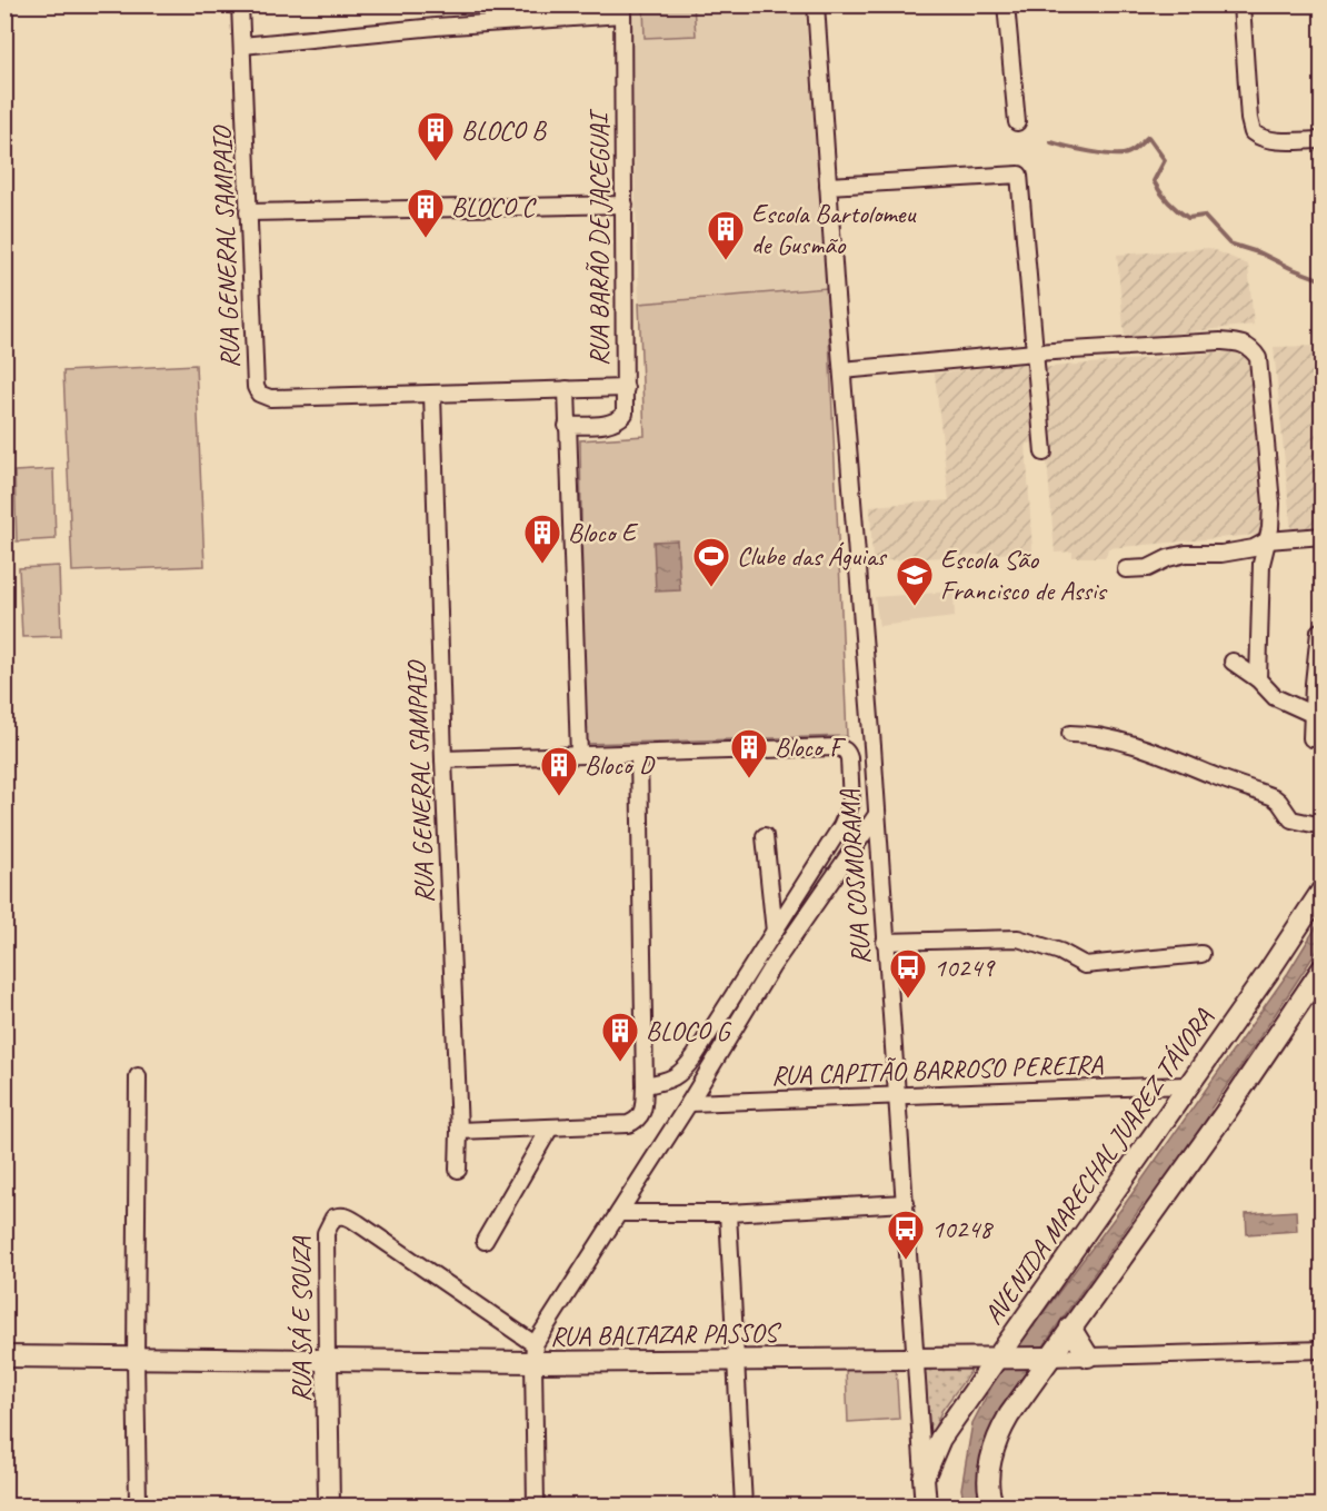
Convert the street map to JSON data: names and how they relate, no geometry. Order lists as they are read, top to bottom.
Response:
{
  "streets": {
    "main road": [
      "RUA COSMORAMA",
      "AVENIDA MARECHAL JUAREZ TÁVORA",
      "RUA SÁ E SOUZA",
      "RUA BALTAZAR PASSOS"
    ],
    "street": ["RUA BARÃO DE JACEGUAI", "RUA GENERAL SAMPAIO", "RUA CAPITÃO BARROSO PEREIRA"]
  },
  "crossings": [
    ["RUA BARÃO DE JACEGUAI", "RUA GENERAL SAMPAIO"],
    ["RUA COSMORAMA", "RUA CAPITÃO BARROSO PEREIRA"],
    ["RUA COSMORAMA", "AVENIDA MARECHAL JUAREZ TÁVORA"],
    ["RUA COSMORAMA", "RUA BALTAZAR PASSOS"],
    ["RUA CAPITÃO BARROSO PEREIRA", "AVENIDA MARECHAL JUAREZ TÁVORA"],
    ["AVENIDA MARECHAL JUAREZ TÁVORA", "RUA BALTAZAR PASSOS"],
    ["RUA SÁ E SOUZA", "RUA BALTAZAR PASSOS"]
  ],
  "places": {
    "building": [
      "BLOCO B",
      "BLOCO C",
      "Escola Bartolomeu de Gusmão",
      "Bloco E",
      "Bloco F",
      "Bloco D",
      "BLOCO G"
    ],
    "sports": ["Clube das Águias"],
    "school or university": ["Escola São Francisco de Assis"],
    "bus stop": ["10249", "10248"]
  }
}
